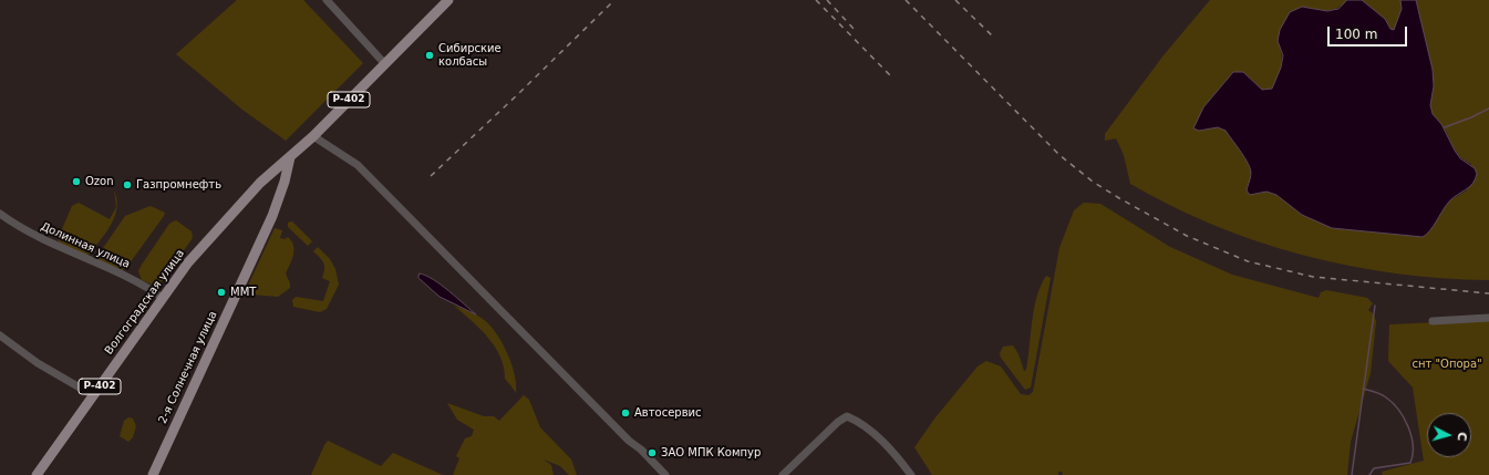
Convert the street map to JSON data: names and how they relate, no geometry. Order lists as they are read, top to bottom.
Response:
{
  "streets": {
    "main road": ["Р-402", "Волгоградская улица", "2-я Солнечная улица"],
    "street": ["Долинная улица"]
  },
  "crossings": [
    ["Р-402", "Волгоградская улица"],
    ["Р-402", "2-я Солнечная улица"],
    ["Долинная улица", "Волгоградская улица"],
    ["Волгоградская улица", "2-я Солнечная улица"]
  ],
  "parks": ["снт \"Опора\""],
  "places": [
    "Сибирские колбасы",
    "Ozon",
    "Газпромнефть",
    "ММТ",
    "Автосервис",
    "ЗАО МПК Компур"
  ],
  "scale_bar": "100 m",
  "north": "right"
}
